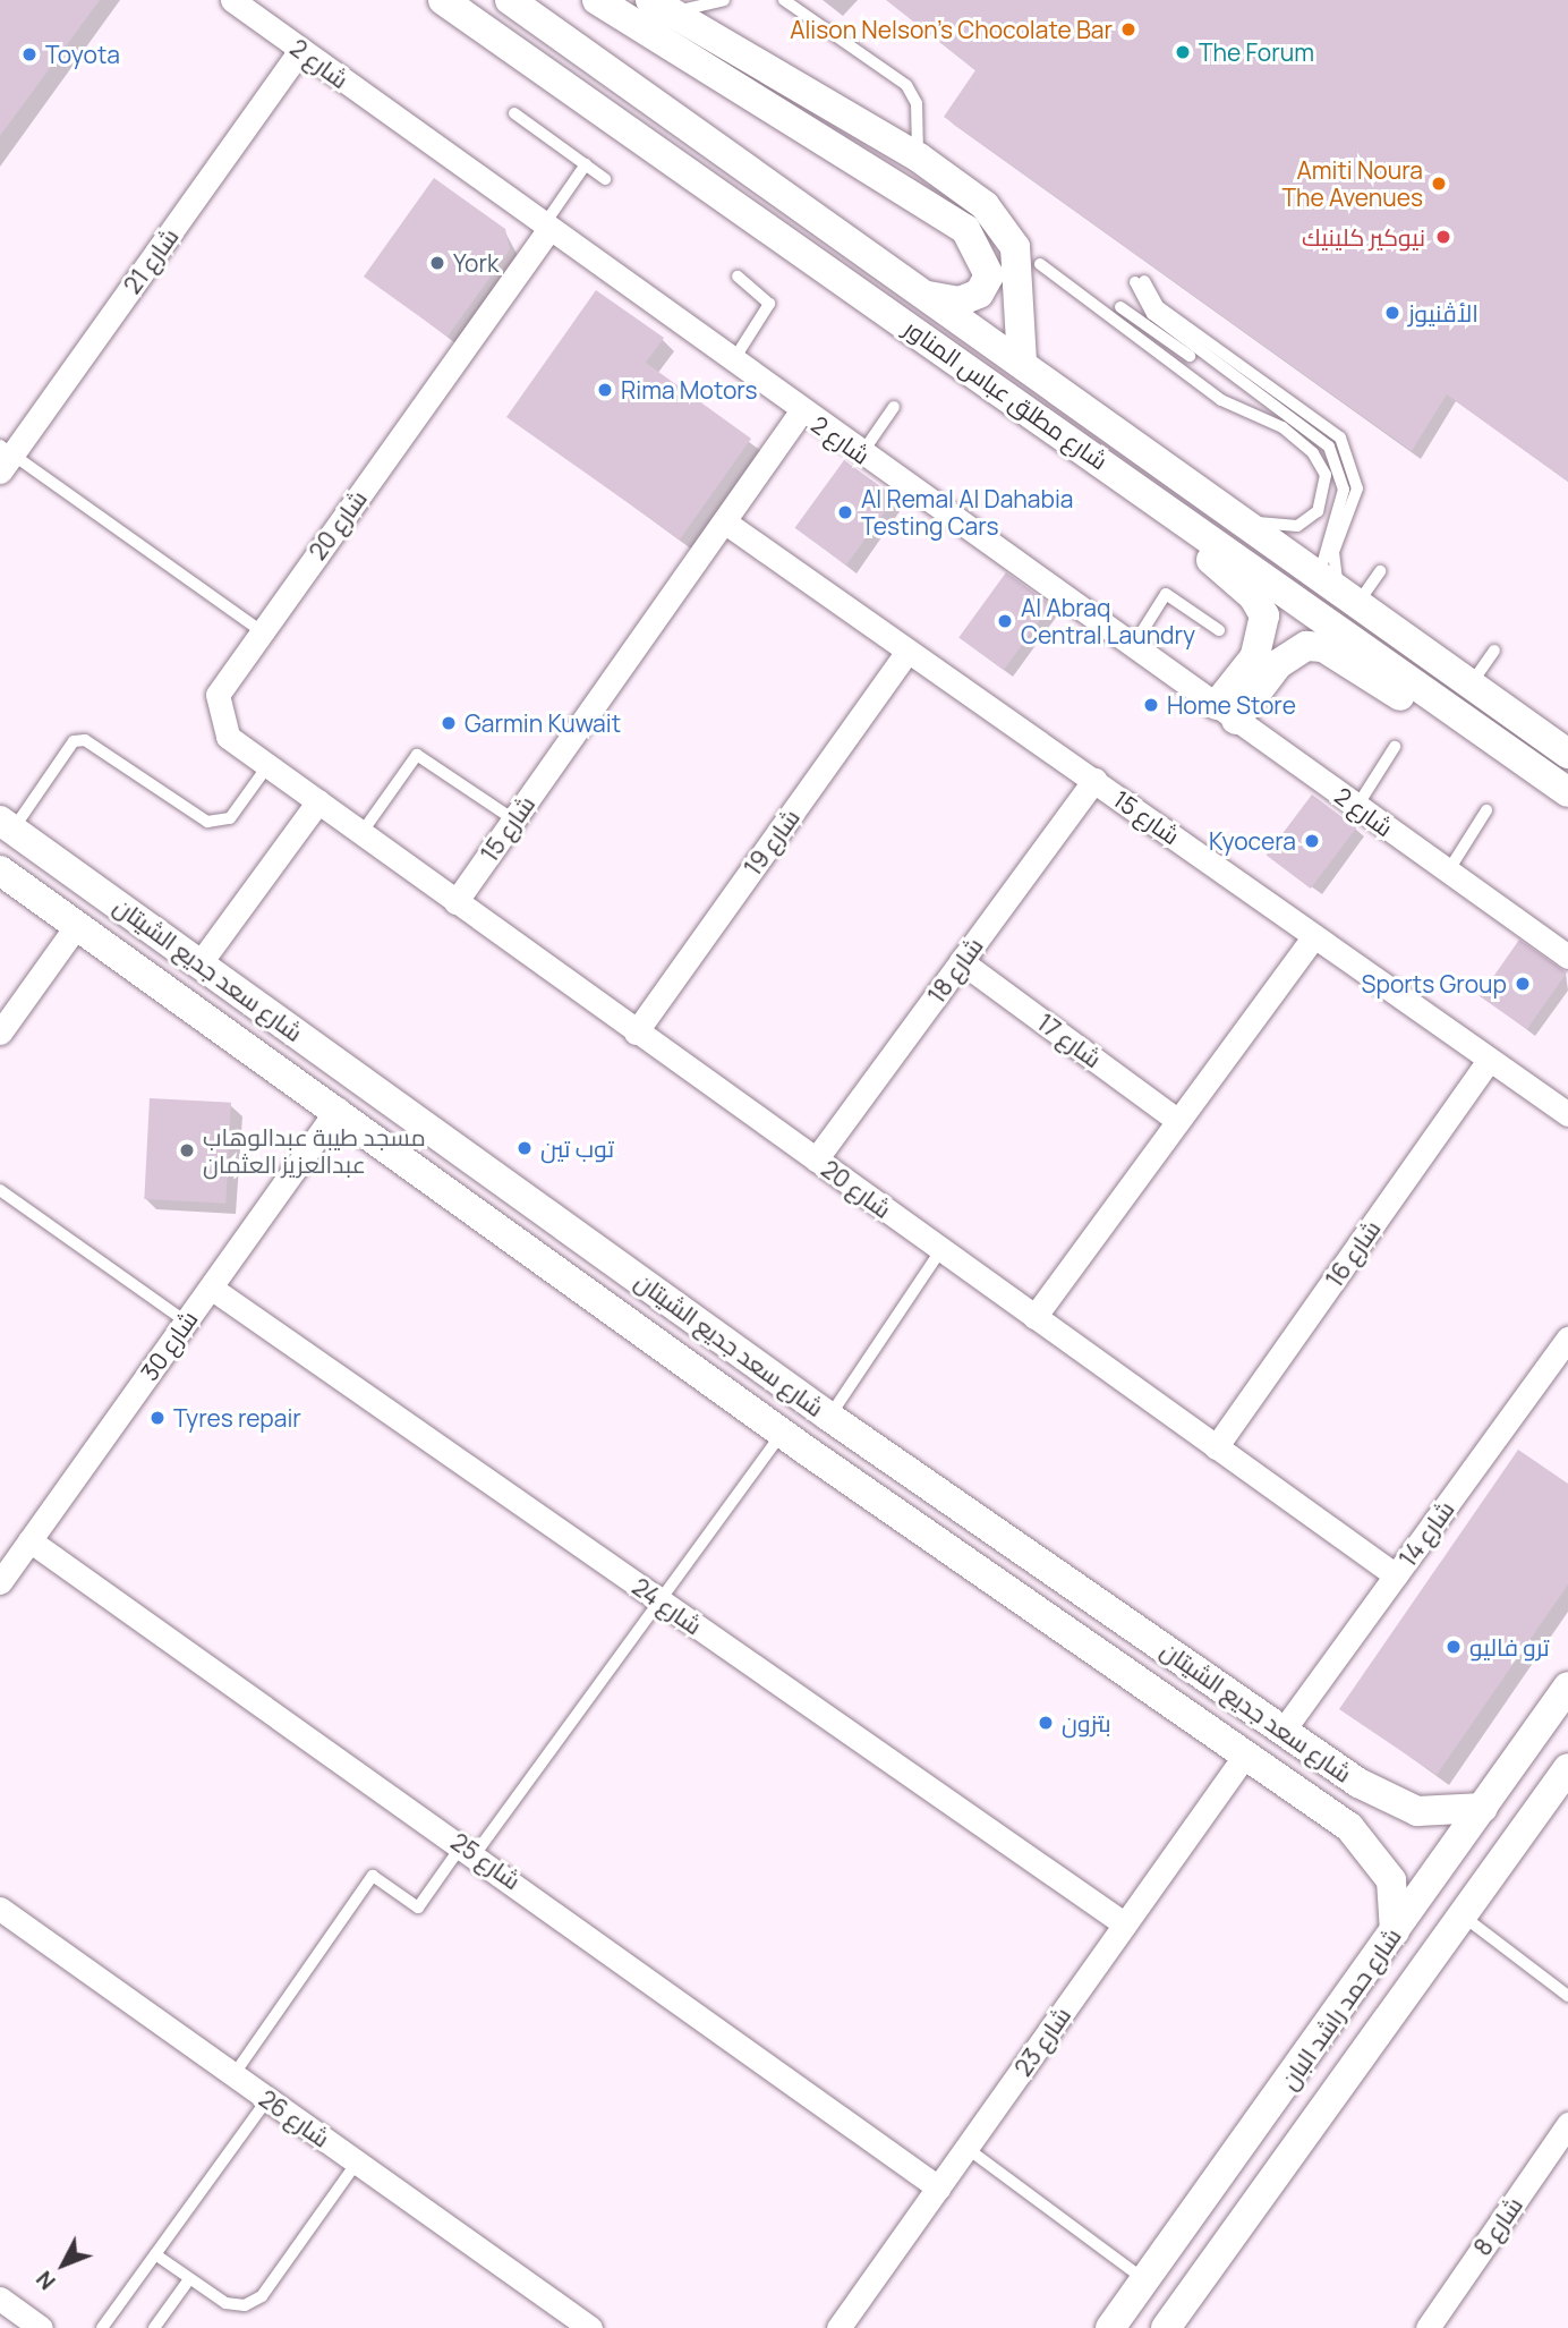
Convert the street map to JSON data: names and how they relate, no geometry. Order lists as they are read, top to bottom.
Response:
{
  "streets": {
    "street": [
      "شارع 2",
      "شارع 21",
      "شارع مطلق عباس المناور",
      "شارع 20",
      "شارع 15",
      "شارع 19",
      "شارع سعد جديع الشيتان",
      "شارع 18",
      "شارع 17",
      "شارع 16",
      "شارع 30",
      "شارع 14",
      "شارع 24",
      "شارع 25",
      "شارع حمد راشد البان",
      "شارع 23",
      "شارع 26",
      "شارع 8"
    ]
  },
  "crossings": [
    ["شارع 2", "شارع 21"],
    ["شارع 2", "شارع 20"],
    ["شارع 2", "شارع 15"],
    ["شارع 20", "شارع 15"],
    ["شارع 20", "شارع 19"],
    ["شارع 20", "شارع 18"],
    ["شارع 20", "شارع 16"],
    ["شارع 20", "شارع 14"],
    ["شارع 15", "شارع 19"],
    ["شارع 15", "شارع 18"],
    ["شارع 15", "شارع 16"],
    ["شارع سعد جديع الشيتان", "شارع 30"],
    ["شارع سعد جديع الشيتان", "شارع 14"],
    ["شارع سعد جديع الشيتان", "شارع حمد راشد البان"],
    ["شارع سعد جديع الشيتان", "شارع 23"],
    ["شارع 18", "شارع 17"],
    ["شارع 30", "شارع 24"],
    ["شارع 30", "شارع 25"],
    ["شارع 24", "شارع 23"],
    ["شارع 25", "شارع 23"]
  ],
  "places": [
    "Alison Nelson's Chocolate Bar",
    "The Forum",
    "Toyota",
    "Amiti Noura The Avenues",
    "نيوكير كلينيك",
    "York",
    "الأڤنيوز",
    "Rima Motors",
    "Al Remal Al Dahabia Testing Cars",
    "Al Abraq Central Laundry",
    "Home Store",
    "Garmin Kuwait",
    "Kyocera",
    "Sports Group",
    "توب تين",
    "مسجد طيبة عبدالوهاب عبدالعزيز العثمان",
    "Tyres repair",
    "ترو فاليو",
    "بتزون"
  ],
  "north": "bottom left"
}
